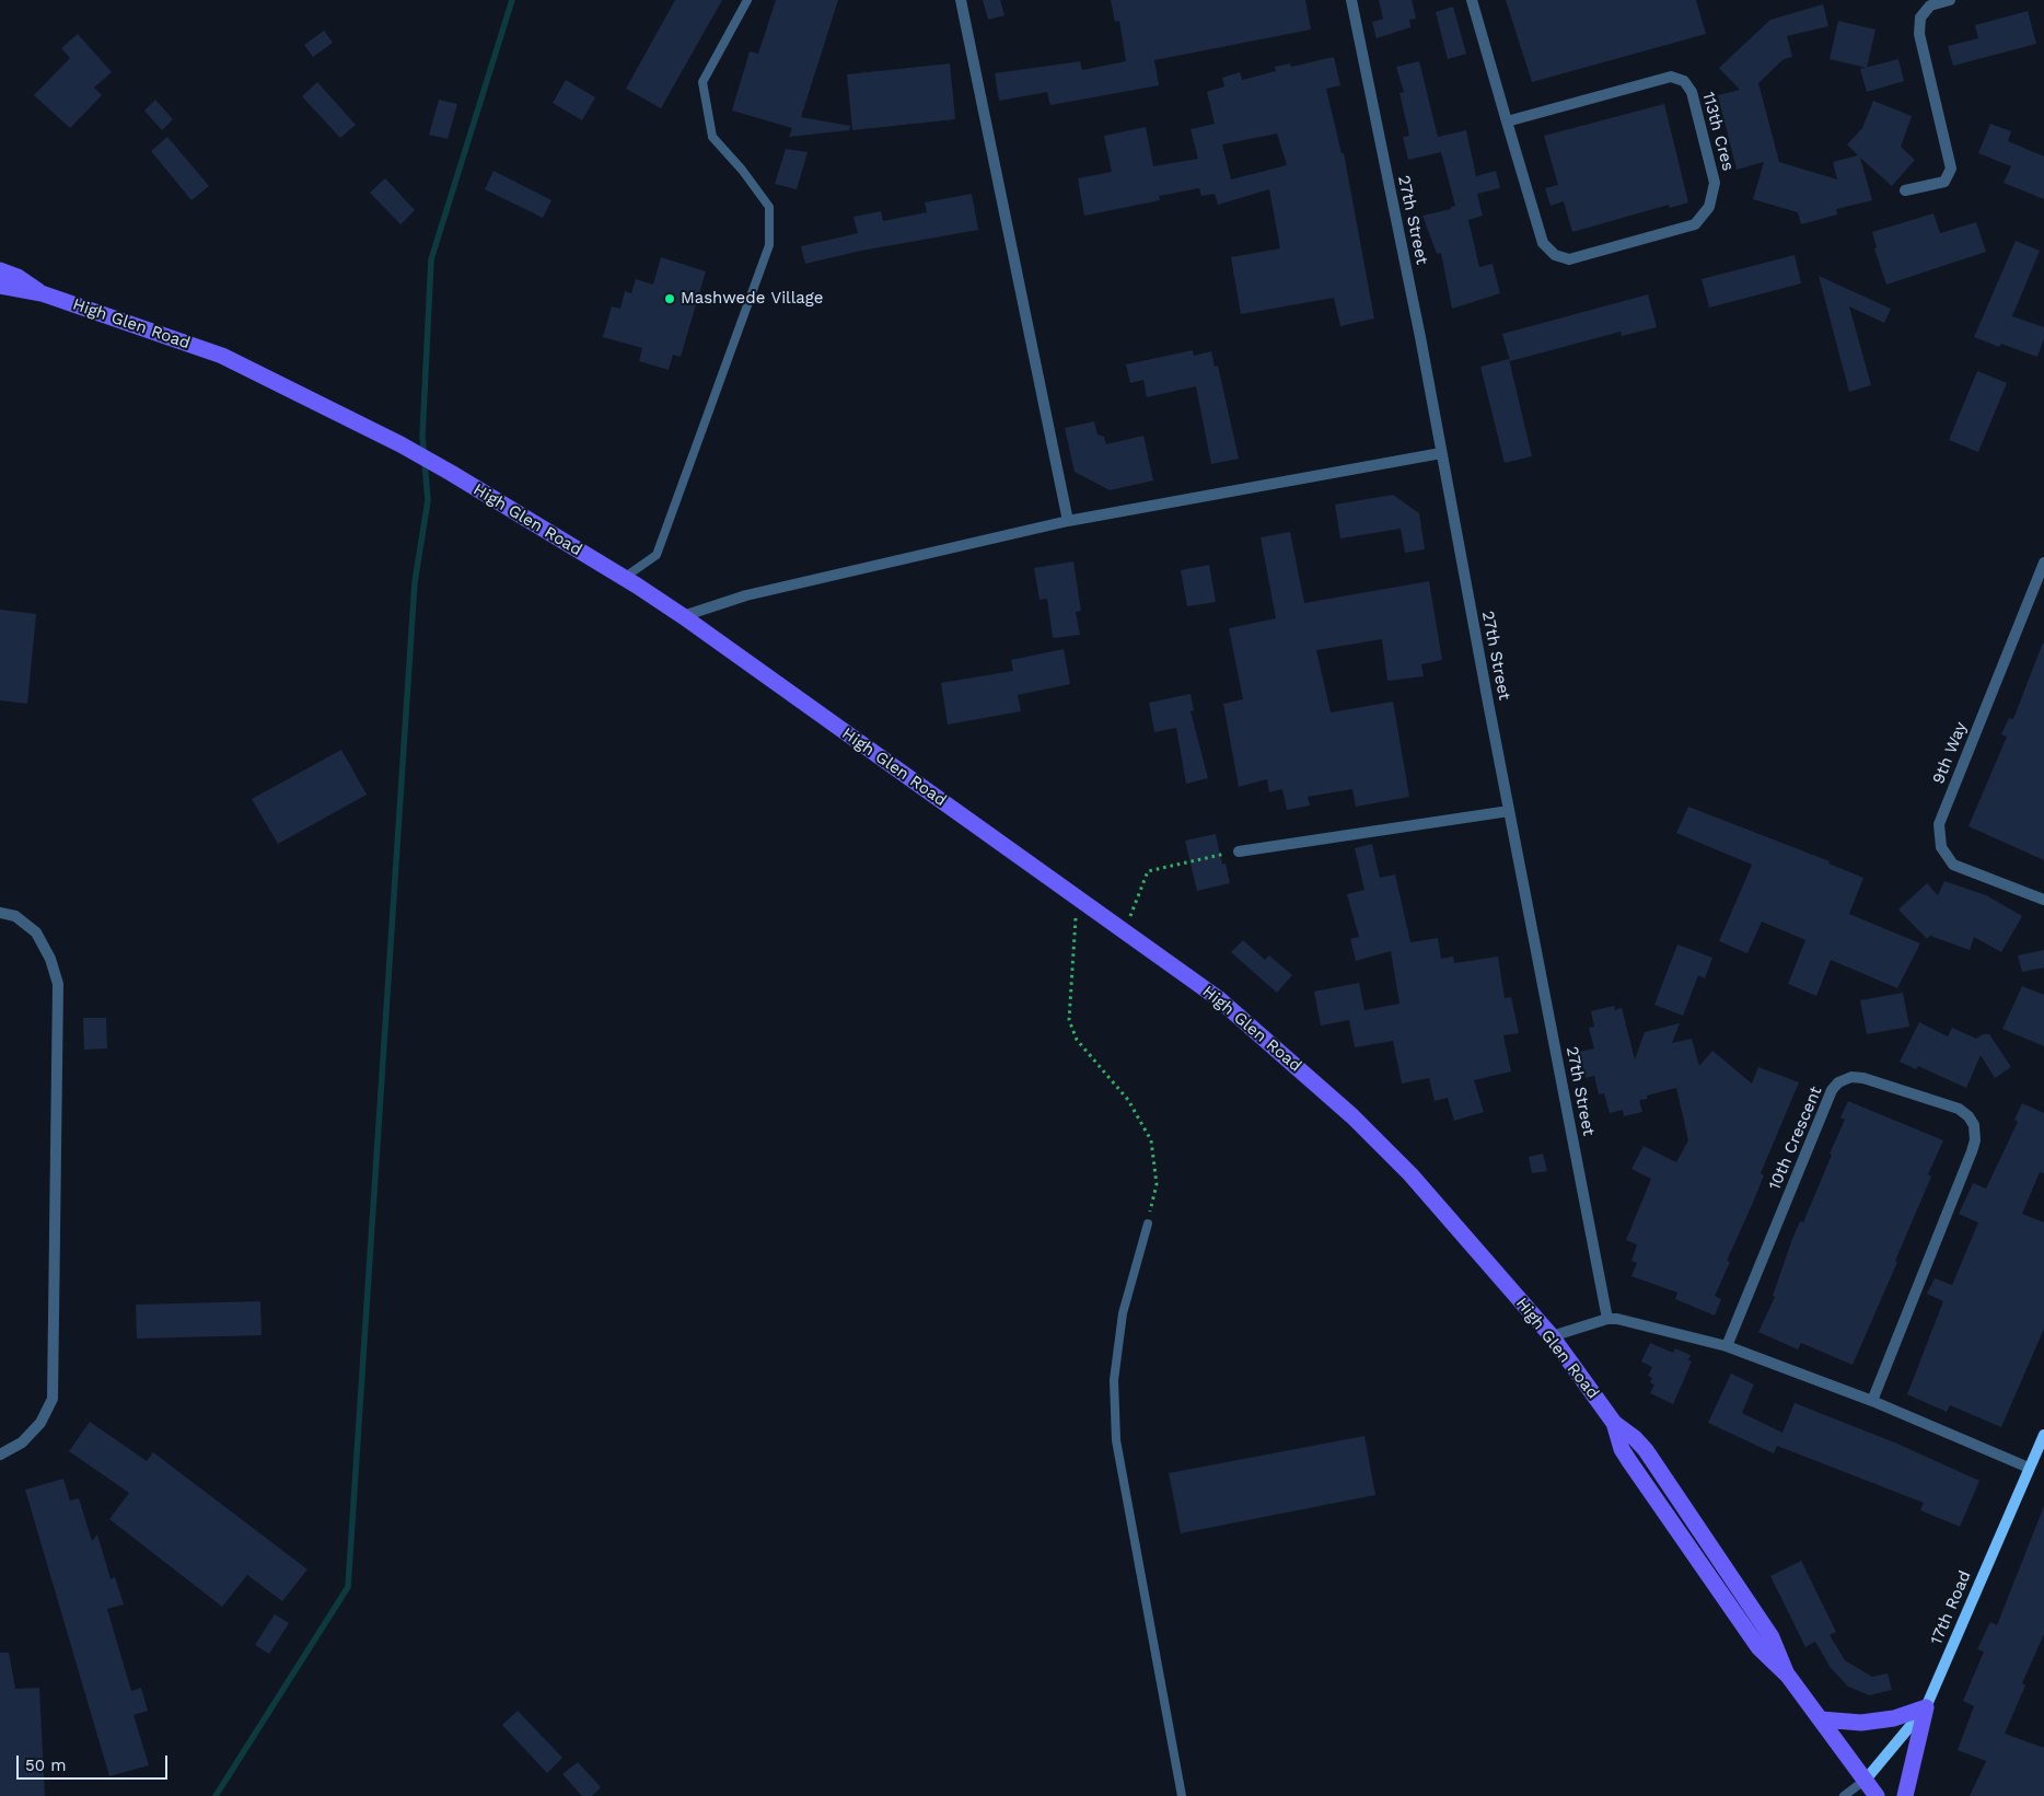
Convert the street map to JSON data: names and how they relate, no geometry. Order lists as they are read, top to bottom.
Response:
{
  "streets": {
    "main road": ["High Glen Road"],
    "street": [
      "113th Cres",
      "27th Street",
      "9th Way",
      "10th Crescent",
      "17th Road"
    ]
  },
  "crossings": [
    ["High Glen Road", "17th Road"]
  ],
  "places": ["Mashwede Village"],
  "scale_bar": "50 m"
}
